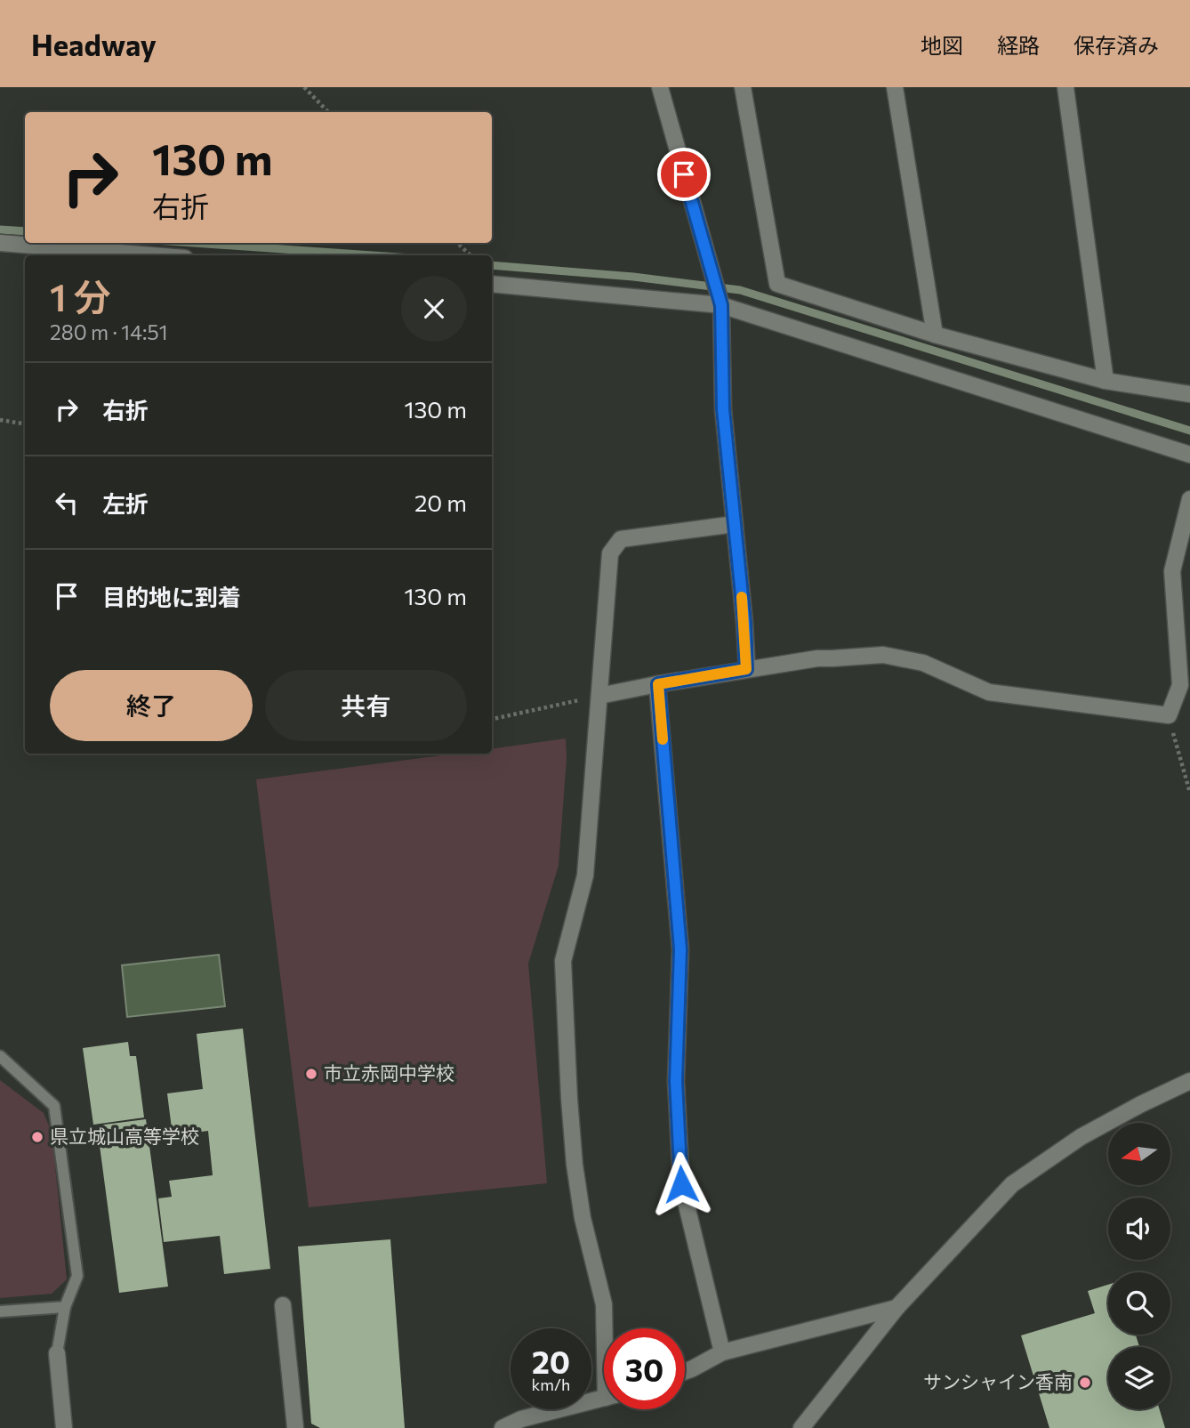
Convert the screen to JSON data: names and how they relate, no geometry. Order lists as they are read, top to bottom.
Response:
{
  "places": ["市立赤岡中学校", "県立城山高等学校", "サンシャイン香南"],
  "north": "left",
  "page": {
    "header": "Headway",
    "nav": ["地図", "経路", "保存済み"],
    "turn": ["130 m", "右折"],
    "heading": ["1 分", "280 m · 14:51"],
    "list": [
      {
        "name": "右折",
        "value": "130 m"
      },
      {
        "name": "左折",
        "value": "20 m"
      },
      {
        "name": "目的地に到着",
        "value": "130 m"
      }
    ],
    "buttons": ["終了", "共有"],
    "speed": "20 km/h",
    "limit": "30"
  }
}
